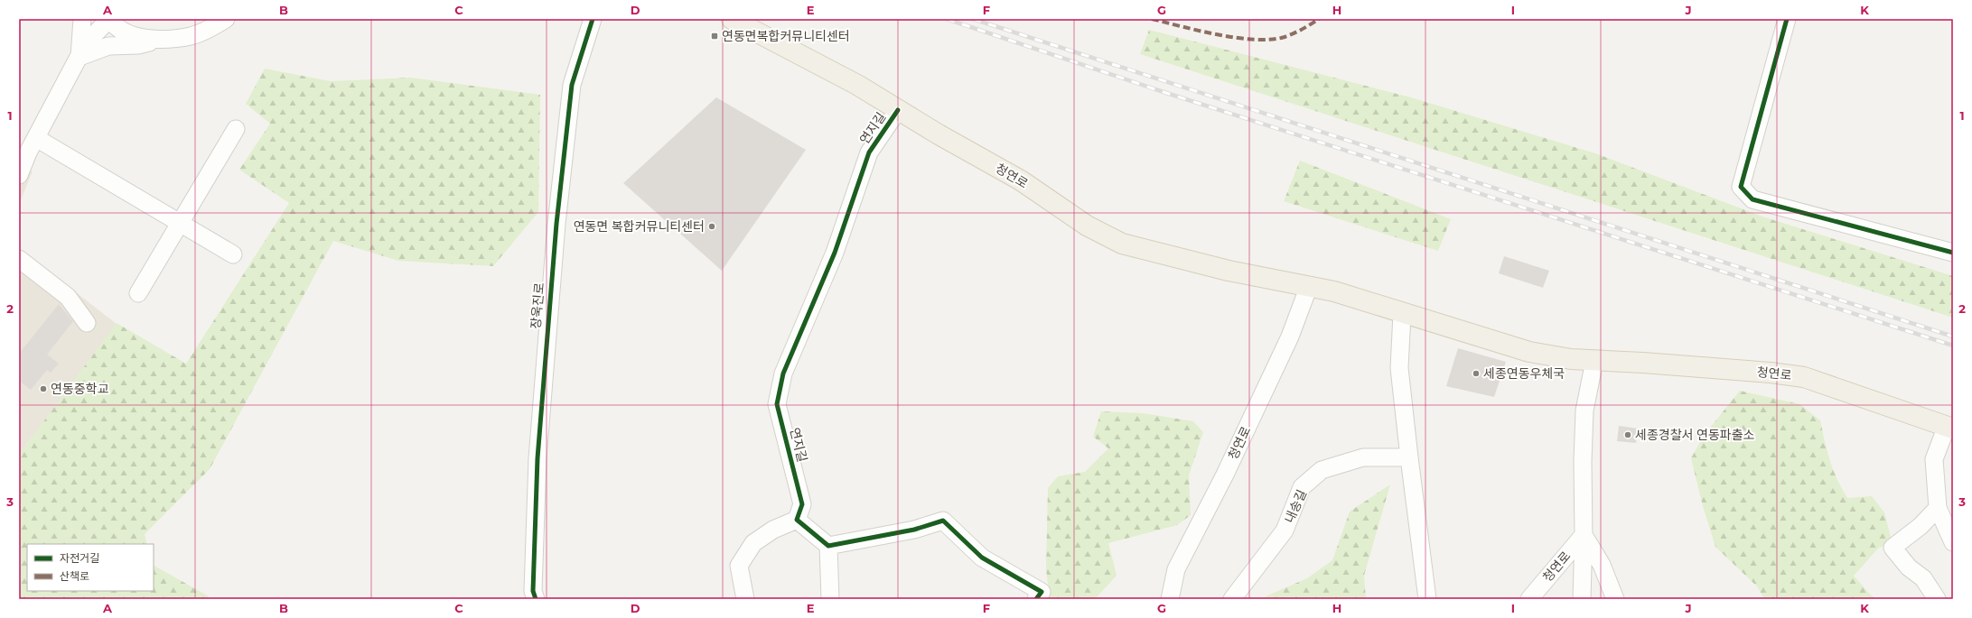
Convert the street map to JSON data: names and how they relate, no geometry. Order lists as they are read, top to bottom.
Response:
{
  "streets": {
    "main road": ["청연로"],
    "street": ["연지길", "장욱진로", "내송길"]
  },
  "crossings": [
    ["연지길", "청연로"]
  ],
  "places": {
    "transit": ["연동면복합커뮤니티센터"],
    "other": [
      "연동면 복합커뮤니티센터",
      "세종연동우체국",
      "연동중학교",
      "세종경찰서 연동파출소"
    ]
  },
  "legend": ["자전거길", "산책로"],
  "grid": {
    "columns": [
      "A",
      "B",
      "C",
      "D",
      "E",
      "F",
      "G",
      "H",
      "I",
      "J",
      "K"
    ],
    "rows": ["1", "2", "3"]
  }
}
